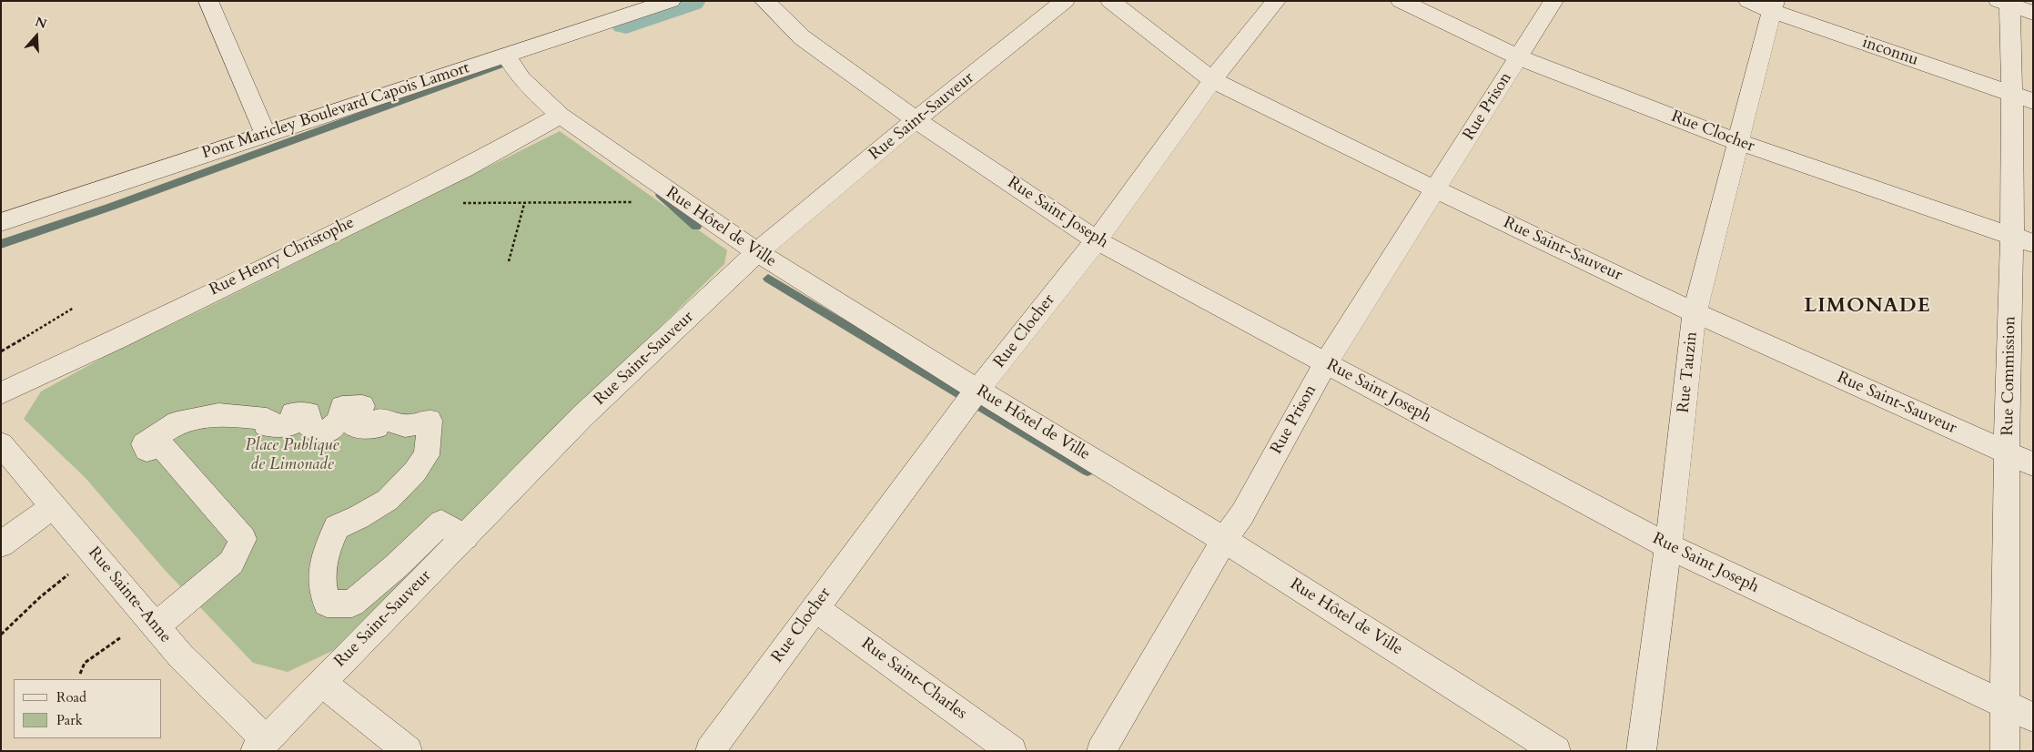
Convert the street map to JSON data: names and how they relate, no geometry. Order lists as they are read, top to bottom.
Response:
{
  "streets": {
    "street": [
      "inconnu",
      "Rue Prison",
      "Pont Maricley Boulevard Capois Lamort",
      "Rue Saint-Sauveur",
      "Rue Clocher",
      "Rue Saint Joseph",
      "Rue Hôtel de Ville",
      "Rue Henry Christophe",
      "Rue Tauzin",
      "Rue Commission",
      "Rue Sainte-Anne",
      "Rue Saint-Charles"
    ]
  },
  "crossings": [
    ["inconnu", "Rue Tauzin"],
    ["inconnu", "Rue Commission"],
    ["Rue Prison", "Rue Saint-Sauveur"],
    ["Rue Prison", "Rue Clocher"],
    ["Rue Prison", "Rue Saint Joseph"],
    ["Rue Prison", "Rue Hôtel de Ville"],
    ["Pont Maricley Boulevard Capois Lamort", "Rue Hôtel de Ville"],
    ["Rue Saint-Sauveur", "Rue Clocher"],
    ["Rue Saint-Sauveur", "Rue Saint Joseph"],
    ["Rue Saint-Sauveur", "Rue Hôtel de Ville"],
    ["Rue Saint-Sauveur", "Rue Tauzin"],
    ["Rue Saint-Sauveur", "Rue Commission"],
    ["Rue Saint-Sauveur", "Rue Sainte-Anne"],
    ["Rue Clocher", "Rue Saint Joseph"],
    ["Rue Clocher", "Rue Hôtel de Ville"],
    ["Rue Clocher", "Rue Tauzin"],
    ["Rue Clocher", "Rue Commission"],
    ["Rue Clocher", "Rue Saint-Charles"],
    ["Rue Saint Joseph", "Rue Tauzin"],
    ["Rue Saint Joseph", "Rue Commission"],
    ["Rue Hôtel de Ville", "Rue Henry Christophe"]
  ],
  "districts": ["LIMONADE"],
  "parks": ["Place Publique de Limonade"],
  "legend": ["Road", "Park"],
  "north": "top"
}
